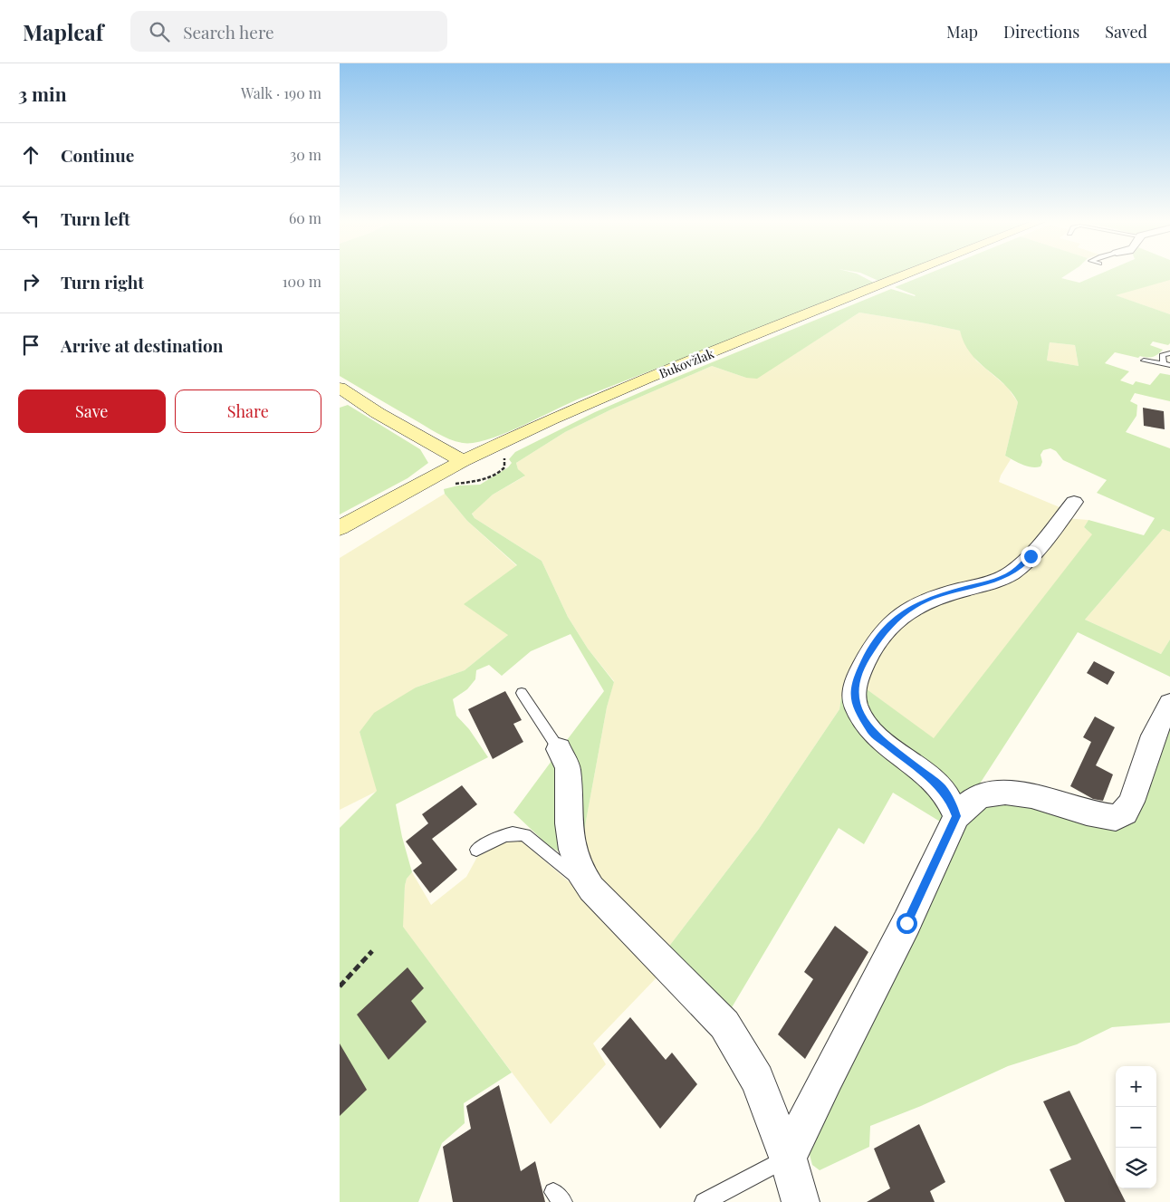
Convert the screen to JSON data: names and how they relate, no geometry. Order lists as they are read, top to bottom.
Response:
{
  "streets": {
    "main road": ["Bukovžlak"]
  },
  "page": {
    "header": "Mapleaf",
    "search": "Search here",
    "nav": ["Map", "Directions", "Saved"],
    "heading": ["3 min", "Walk · 190 m"],
    "list": [
      ["Continue", "30 m"],
      ["Turn left", "60 m"],
      ["Turn right", "100 m"],
      "Arrive at destination"
    ],
    "buttons": ["Save", "Share"],
    "map_buttons": ["+", "−"]
  }
}
